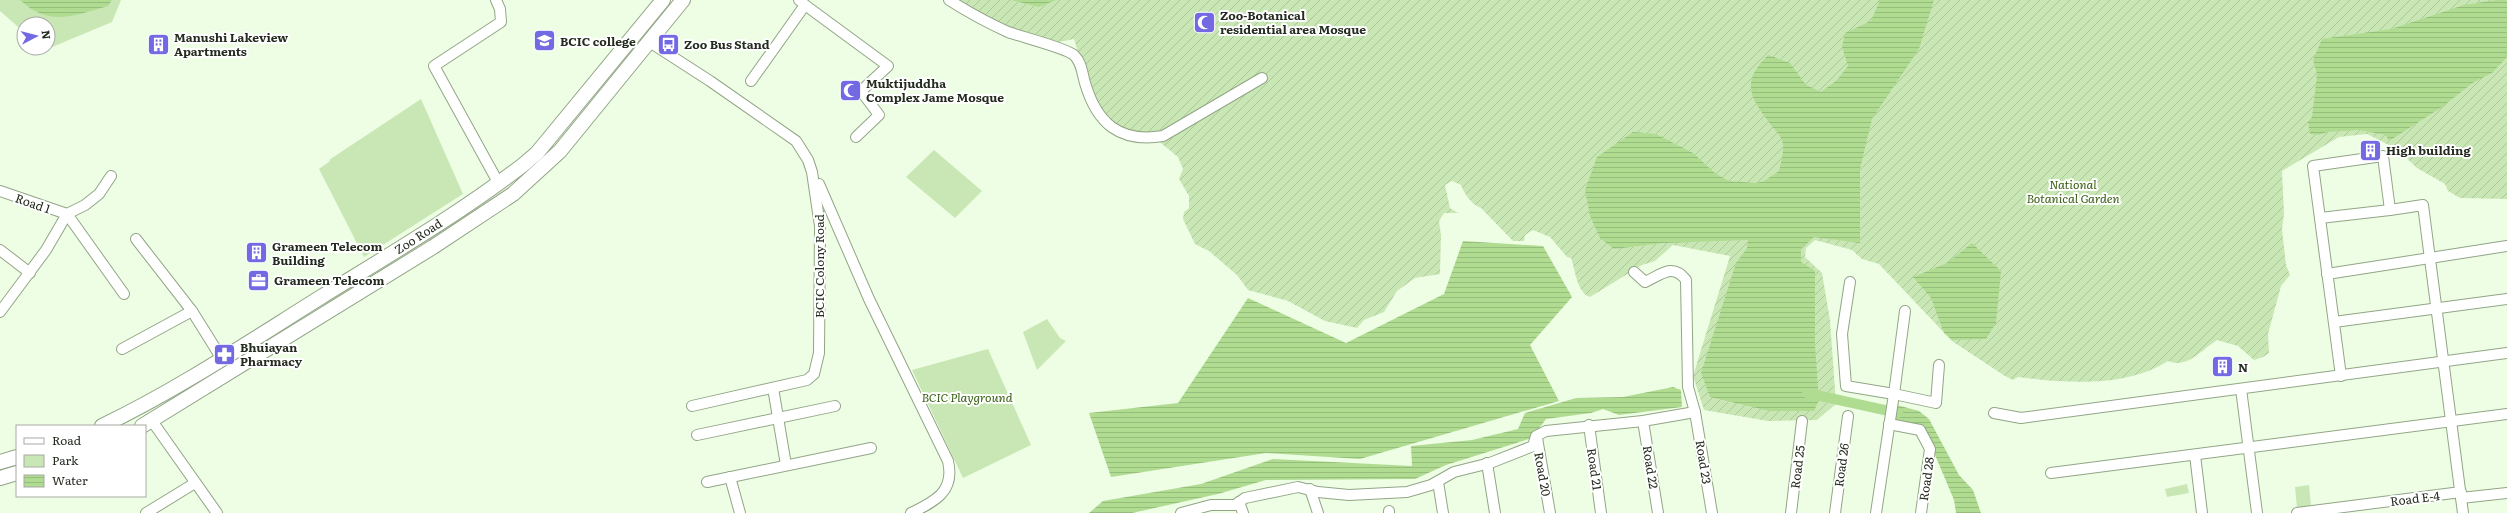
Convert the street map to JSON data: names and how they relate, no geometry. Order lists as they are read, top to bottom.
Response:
{
  "streets": {
    "main road": ["Zoo Road"],
    "street": [
      "Road 1",
      "BCIC Colony Road",
      "Road 23",
      "Road 26",
      "Road 22",
      "Road 25",
      "Road 21",
      "Road 20",
      "Road 28",
      "Road E-4"
    ]
  },
  "crossings": [
    ["Zoo Road", "BCIC Colony Road"]
  ],
  "parks": ["National Botanical Garden", "BCIC Playground"],
  "places": {
    "mosque": ["Zoo-Botanical residential area Mosque", "Muktijuddha Complex Jame Mosque"],
    "school or university": ["BCIC college"],
    "building": [
      "Manushi Lakeview Apartments",
      "High building",
      "Grameen Telecom Building",
      "N"
    ],
    "bus stop": ["Zoo Bus Stand"],
    "office": ["Grameen Telecom"],
    "pharmacy": ["Bhuiayan Pharmacy"]
  },
  "legend": ["Road", "Park", "Water"],
  "north": "right"
}
